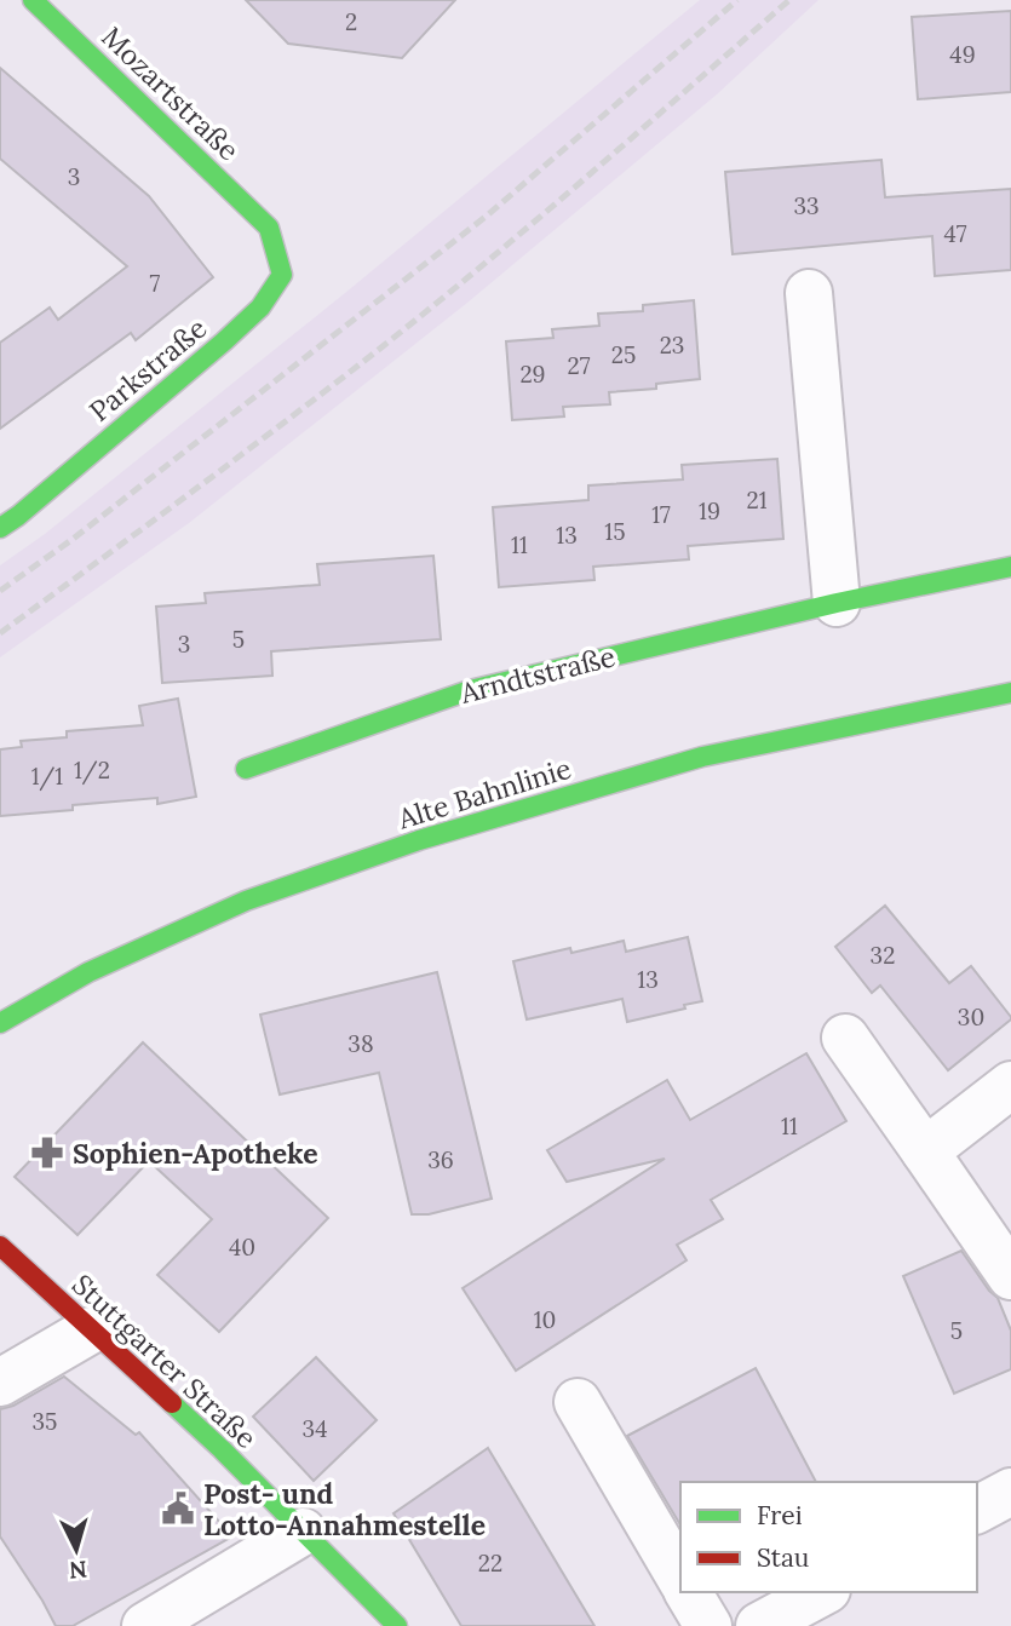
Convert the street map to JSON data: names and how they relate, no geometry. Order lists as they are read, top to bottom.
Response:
{
  "streets": {
    "street": [
      "Mozartstraße",
      "Parkstraße",
      "Arndtstraße",
      "Alte Bahnlinie",
      "Stuttgarter Straße"
    ]
  },
  "crossings": [
    ["Mozartstraße", "Parkstraße"]
  ],
  "places": {
    "pharmacy": ["Sophien-Apotheke"],
    "public building": ["Post- und Lotto-Annahmestelle"]
  },
  "house_numbers": [
    "2",
    "49",
    "3",
    "33",
    "47",
    "7",
    "23",
    "25",
    "27",
    "29",
    "21",
    "19",
    "17",
    "15",
    "13",
    "11",
    "5",
    "3",
    "1/2",
    "1/1",
    "32",
    "13",
    "30",
    "38",
    "11",
    "36",
    "40",
    "10",
    "5",
    "35",
    "34",
    "22"
  ],
  "legend": ["Frei", "Stau"],
  "north": "bottom"
}
